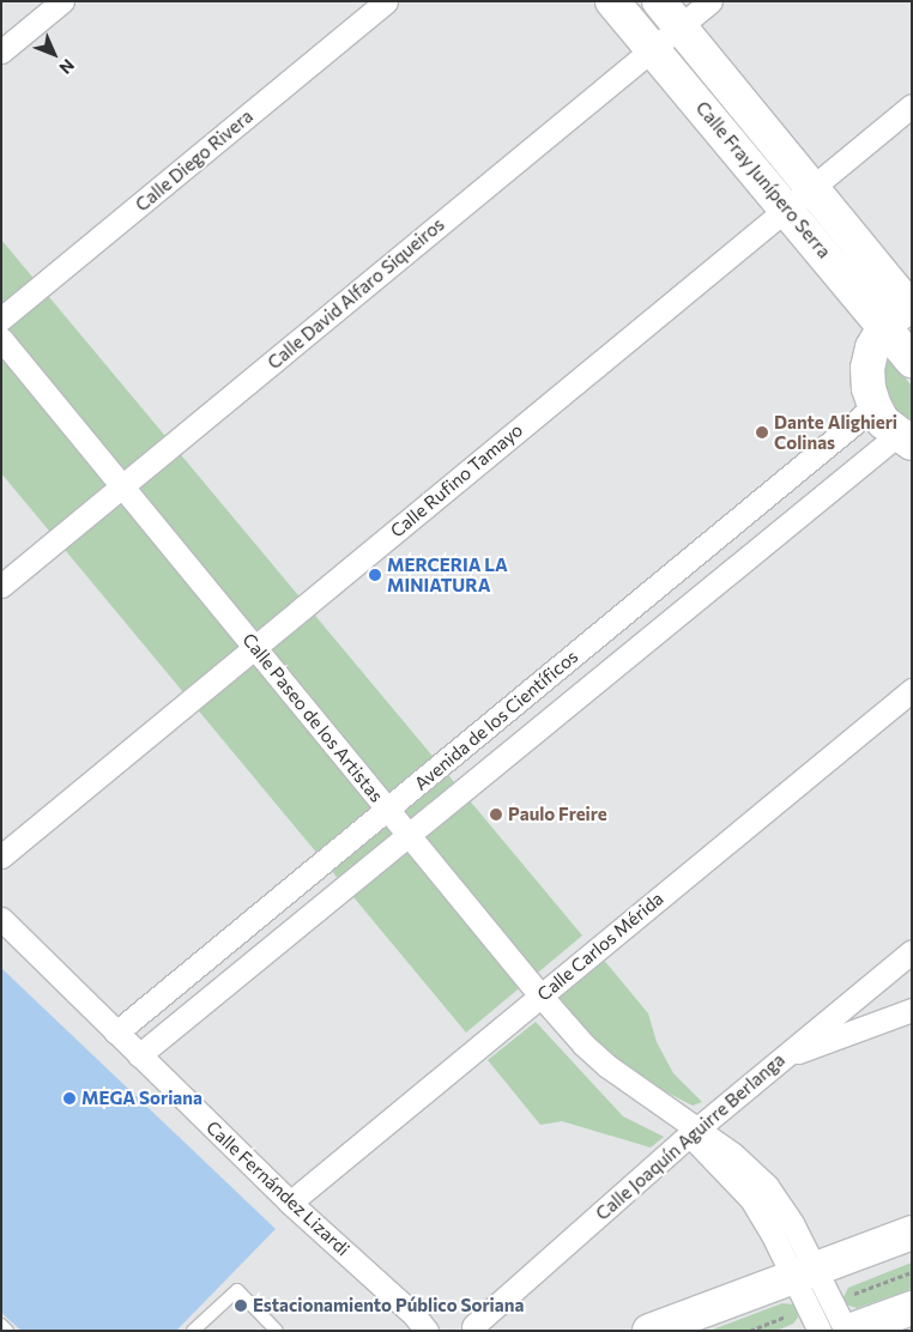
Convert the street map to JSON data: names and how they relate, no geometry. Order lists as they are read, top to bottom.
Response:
{
  "streets": {
    "street": [
      "Calle Diego Rivera",
      "Calle Fray Junípero Serra",
      "Calle David Alfaro Siqueiros",
      "Calle Rufino Tamayo",
      "Calle Paseo de los Artistas",
      "Avenida de los Científicos",
      "Calle Carlos Mérida",
      "Calle Joaquín Aguirre Berlanga",
      "Calle Fernández Lizardi"
    ]
  },
  "crossings": [
    ["Calle Fray Junípero Serra", "Calle David Alfaro Siqueiros"],
    ["Calle Fray Junípero Serra", "Calle Rufino Tamayo"],
    ["Calle Fray Junípero Serra", "Avenida de los Científicos"],
    ["Calle David Alfaro Siqueiros", "Calle Paseo de los Artistas"],
    ["Calle Rufino Tamayo", "Calle Paseo de los Artistas"],
    ["Calle Paseo de los Artistas", "Avenida de los Científicos"],
    ["Calle Paseo de los Artistas", "Calle Carlos Mérida"],
    ["Calle Paseo de los Artistas", "Calle Joaquín Aguirre Berlanga"],
    ["Avenida de los Científicos", "Calle Fernández Lizardi"],
    ["Calle Carlos Mérida", "Calle Fernández Lizardi"]
  ],
  "places": [
    "Dante Alighieri Colinas",
    "MERCERIA LA MINIATURA",
    "Paulo Freire",
    "MEGA Soriana",
    "Estacionamiento Público Soriana"
  ],
  "north": "bottom right"
}
